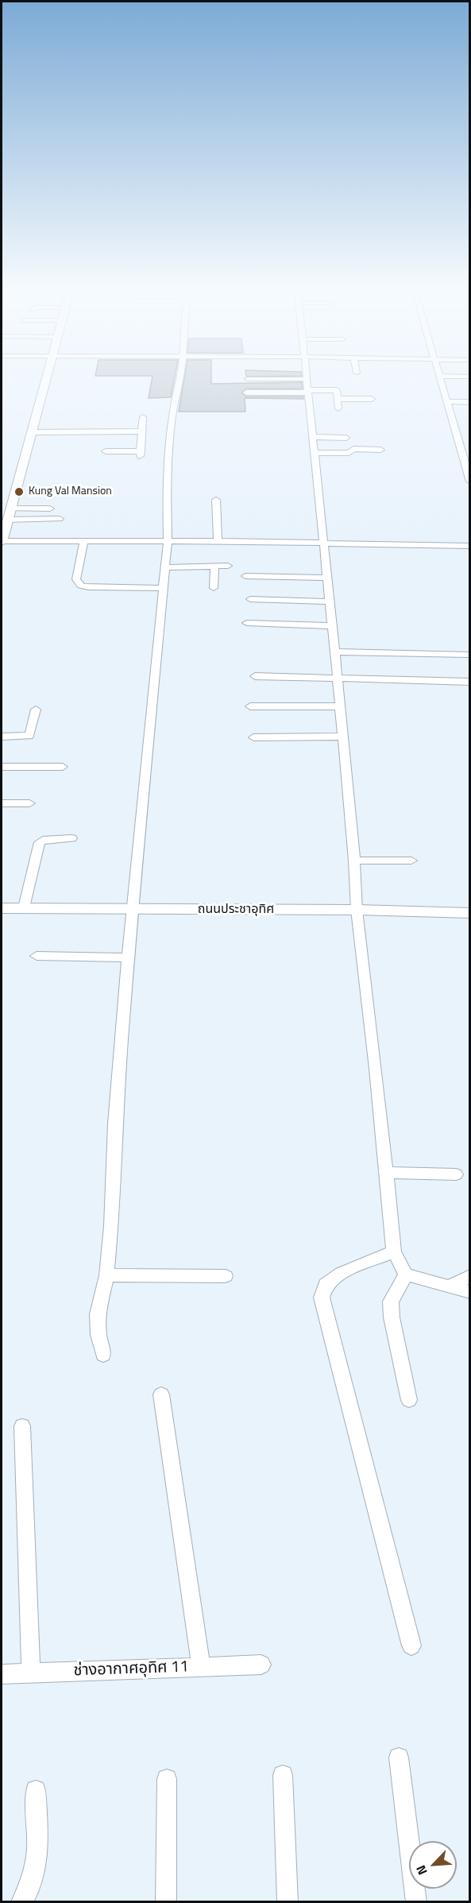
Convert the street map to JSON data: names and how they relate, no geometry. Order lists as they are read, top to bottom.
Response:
{
  "streets": {
    "street": ["ถนนประชาอุทิศ", "ช่างอากาศอุทิศ 11"]
  },
  "places": ["Kung Val Mansion"],
  "north": "bottom left"
}
